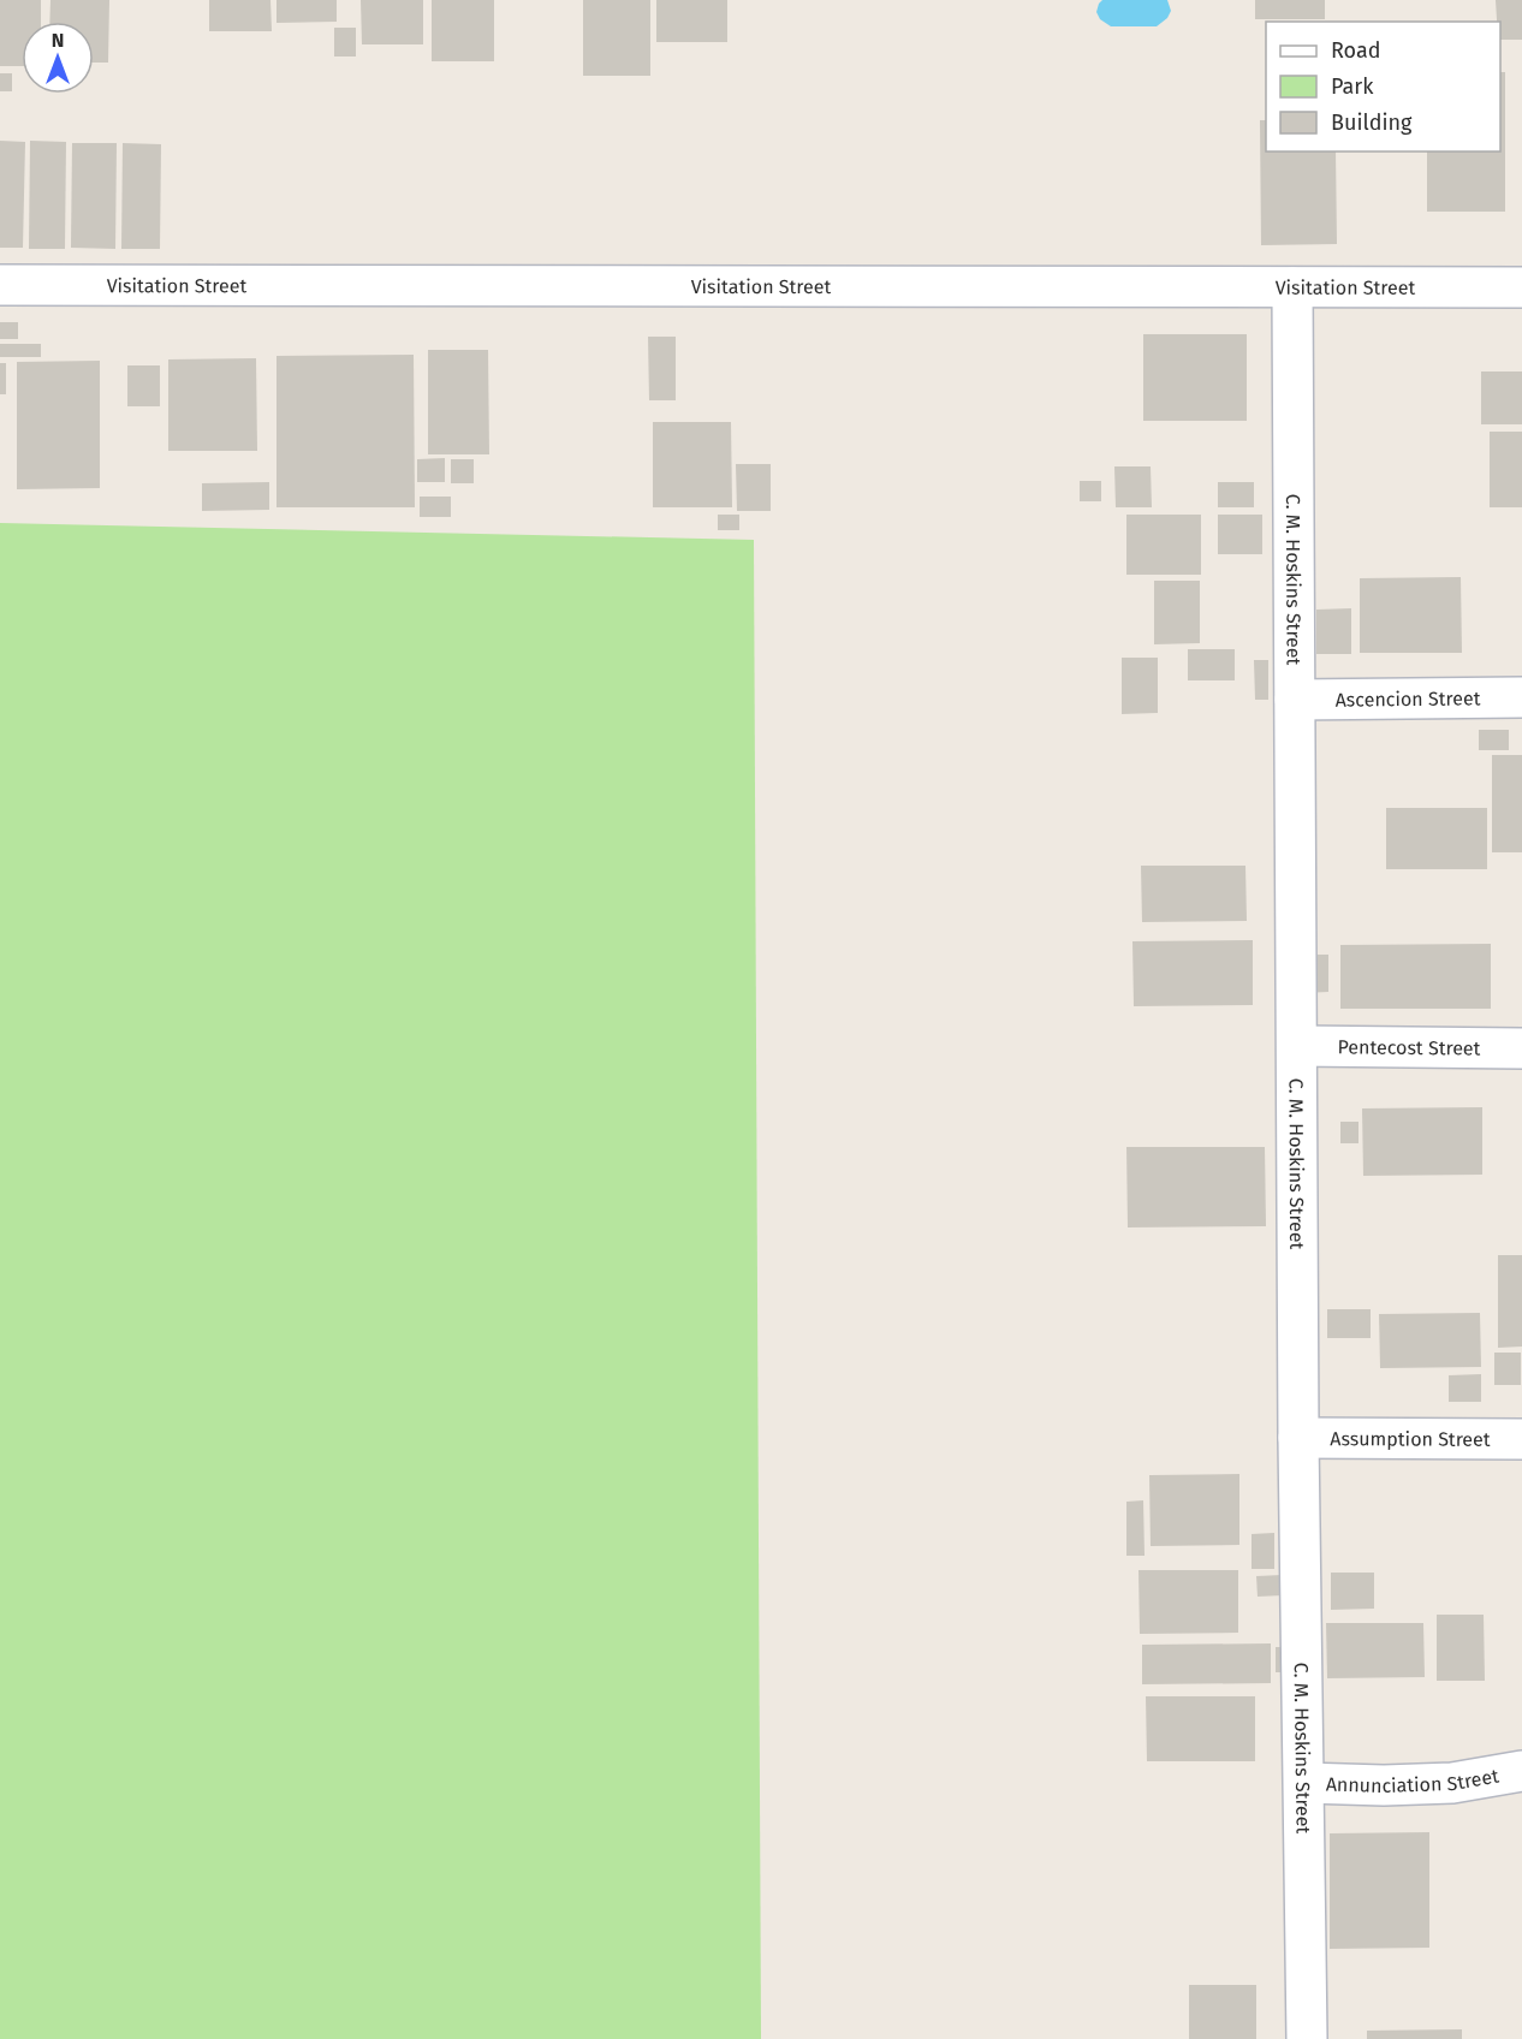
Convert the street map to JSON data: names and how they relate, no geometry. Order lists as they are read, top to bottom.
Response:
{
  "streets": {
    "street": [
      "Visitation Street",
      "C. M. Hoskins Street",
      "Ascencion Street",
      "Pentecost Street",
      "Assumption Street",
      "Annunciation Street"
    ]
  },
  "crossings": [
    ["Visitation Street", "C. M. Hoskins Street"],
    ["C. M. Hoskins Street", "Ascencion Street"],
    ["C. M. Hoskins Street", "Pentecost Street"],
    ["C. M. Hoskins Street", "Assumption Street"],
    ["C. M. Hoskins Street", "Annunciation Street"]
  ],
  "legend": ["Road", "Park", "Building"],
  "north": "top"
}
